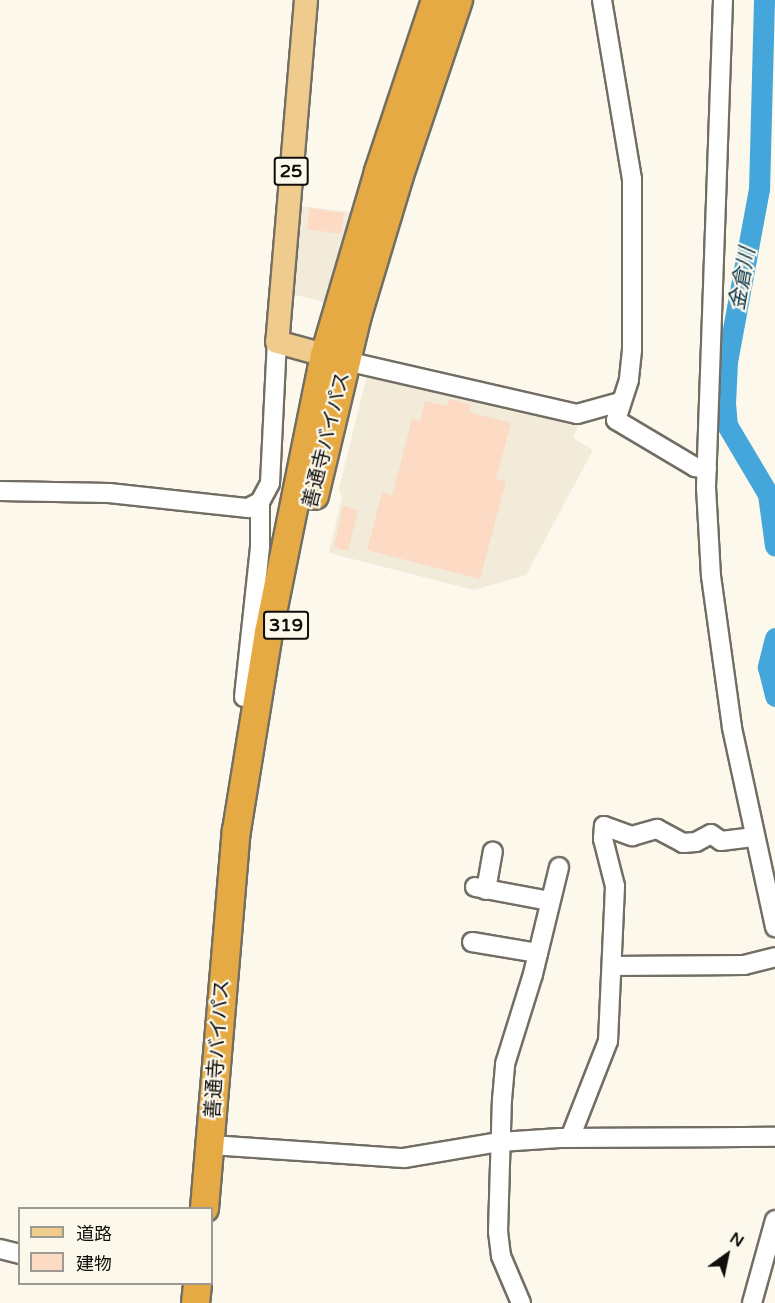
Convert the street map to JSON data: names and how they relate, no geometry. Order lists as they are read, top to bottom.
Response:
{
  "streets": {
    "highway": ["善通寺バイパス", "319"],
    "main road": ["25"]
  },
  "water": ["金倉川"],
  "legend": ["道路", "建物"],
  "north": "top right"
}
